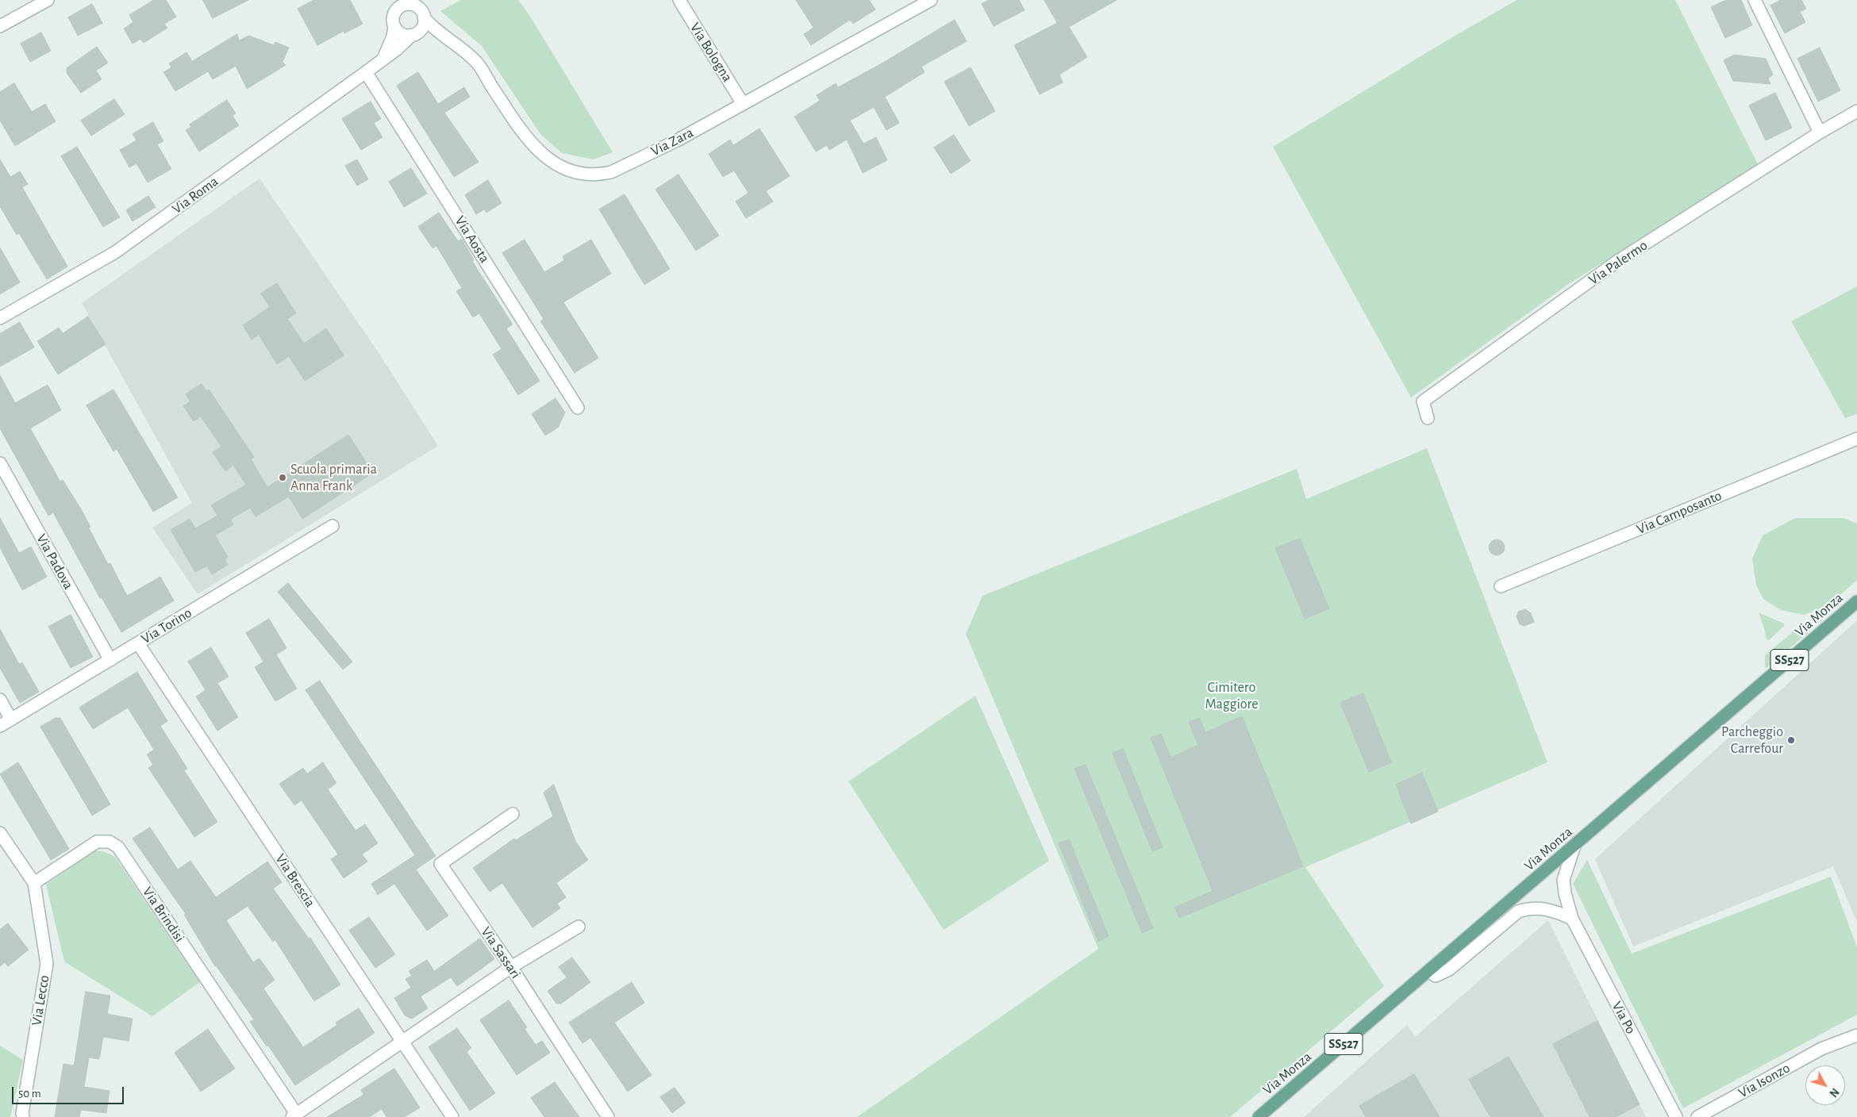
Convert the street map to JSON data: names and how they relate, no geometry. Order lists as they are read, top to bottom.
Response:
{
  "streets": {
    "main road": ["Via Monza", "SS527"],
    "street": [
      "Via Bologna",
      "Via Zara",
      "Via Roma",
      "Via Aosta",
      "Via Palermo",
      "Via Camposanto",
      "Via Padova",
      "Via Torino",
      "Via Brescia",
      "Via Brindisi",
      "Via Sassari",
      "Via Lecco",
      "Via Po",
      "Via Isonzo"
    ]
  },
  "crossings": [
    ["Via Bologna", "Via Zara"],
    ["Via Zara", "Via Roma"],
    ["Via Roma", "Via Aosta"],
    ["Via Padova", "Via Torino"],
    ["Via Monza", "Via Po"],
    ["Via Torino", "Via Brescia"],
    ["Via Brindisi", "Via Lecco"]
  ],
  "parks": ["Cimitero Maggiore"],
  "places": ["Scuola primaria Anna Frank", "Parcheggio Carrefour"],
  "scale_bar": "50 m",
  "north": "bottom right"
}
